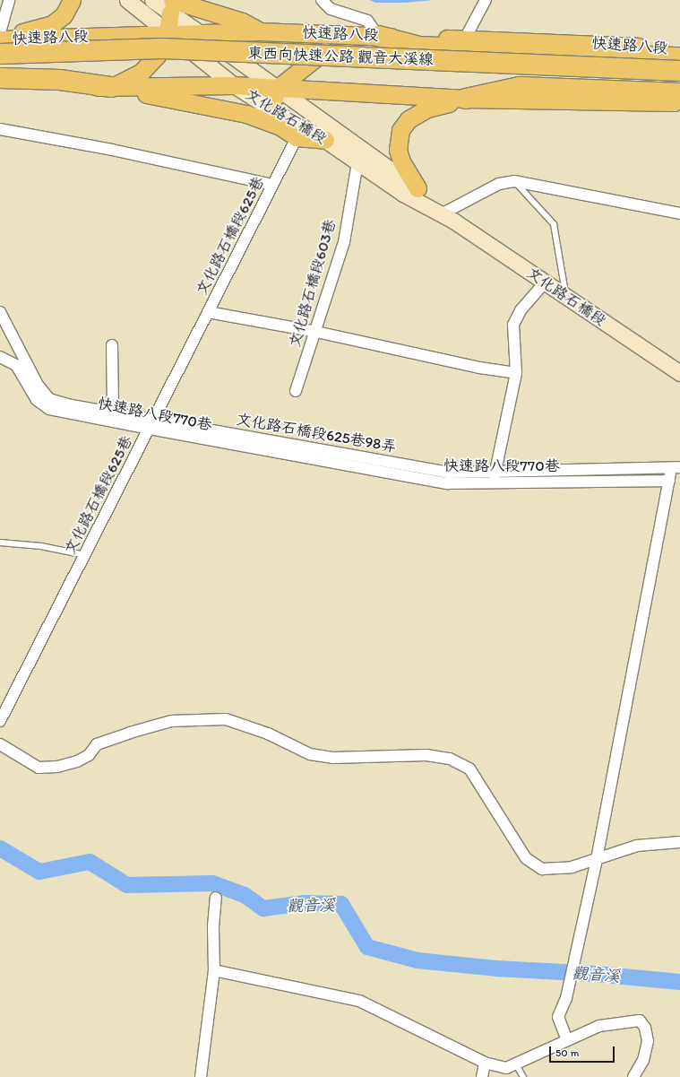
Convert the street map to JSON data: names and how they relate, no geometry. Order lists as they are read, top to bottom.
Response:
{
  "streets": {
    "highway": ["東西向快速公路 觀音大溪線"],
    "main road": ["快速路八段", "文化路石橋段"],
    "street": [
      "文化路石橋段625巷",
      "文化路石橋段603巷",
      "快速路八段770巷",
      "文化路石橋段625巷98弄"
    ]
  },
  "crossings": [
    ["快速路八段", "文化路石橋段"],
    ["文化路石橋段", "文化路石橋段625巷"],
    ["文化路石橋段", "文化路石橋段603巷"],
    ["文化路石橋段625巷", "快速路八段770巷"],
    ["文化路石橋段625巷", "文化路石橋段625巷98弄"],
    ["快速路八段770巷", "文化路石橋段625巷98弄"]
  ],
  "water": ["觀音溪"],
  "scale_bar": "50 m"
}
